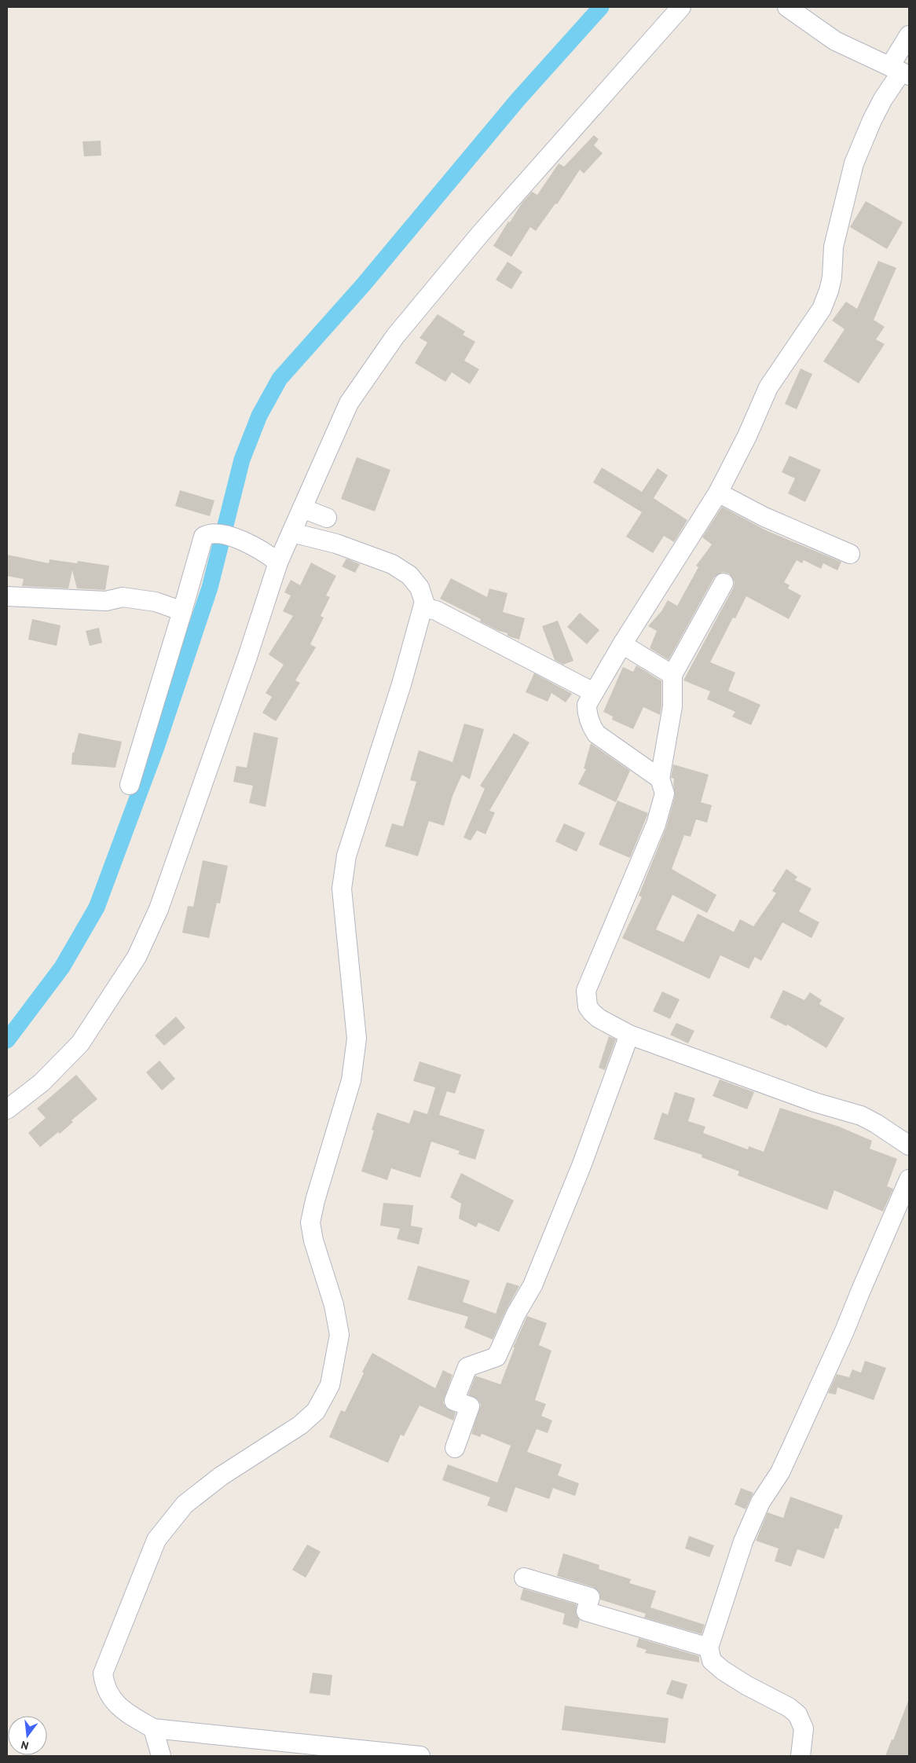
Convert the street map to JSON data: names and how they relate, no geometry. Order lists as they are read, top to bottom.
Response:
{
  "north": "bottom"
}
